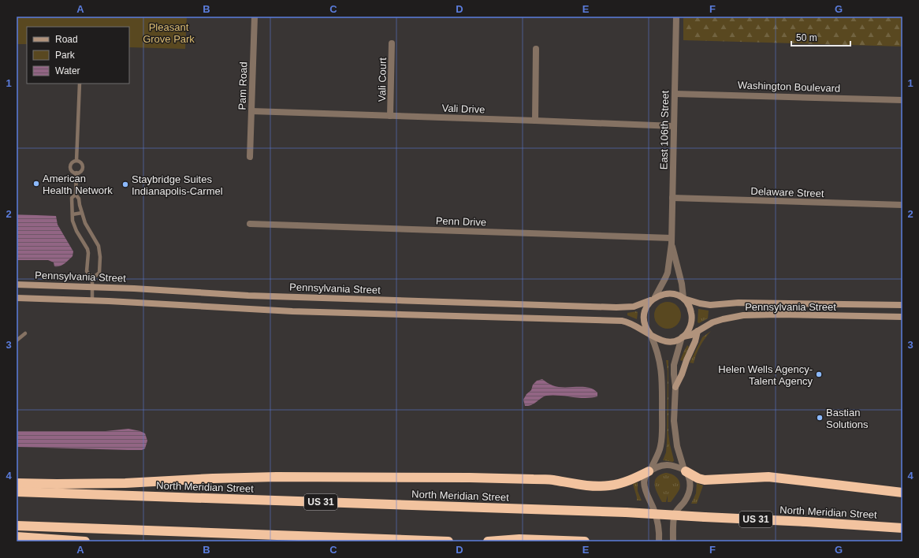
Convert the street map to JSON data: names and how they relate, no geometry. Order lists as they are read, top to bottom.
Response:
{
  "streets": {
    "highway": ["North Meridian Street", "US 31"],
    "main road": ["Pennsylvania Street"],
    "street": [
      "Vali Court",
      "Pam Road",
      "Washington Boulevard",
      "Vali Drive",
      "East 106th Street",
      "Delaware Street",
      "Penn Drive"
    ]
  },
  "crossings": [
    ["Vali Court", "Vali Drive"],
    ["Pam Road", "Vali Drive"],
    ["Washington Boulevard", "East 106th Street"],
    ["Vali Drive", "East 106th Street"],
    ["East 106th Street", "Delaware Street"],
    ["East 106th Street", "Penn Drive"],
    ["East 106th Street", "Pennsylvania Street"]
  ],
  "parks": ["Pleasant Grove Park"],
  "places": [
    "American Health Network",
    "Staybridge Suites Indianapolis-Carmel",
    "Helen Wells Agency- Talent Agency",
    "Bastian Solutions"
  ],
  "legend": ["Road", "Park", "Water"],
  "scale_bar": "50 m",
  "grid": {
    "columns": [
      "A",
      "B",
      "C",
      "D",
      "E",
      "F",
      "G"
    ],
    "rows": [
      "1",
      "2",
      "3",
      "4"
    ]
  }
}
